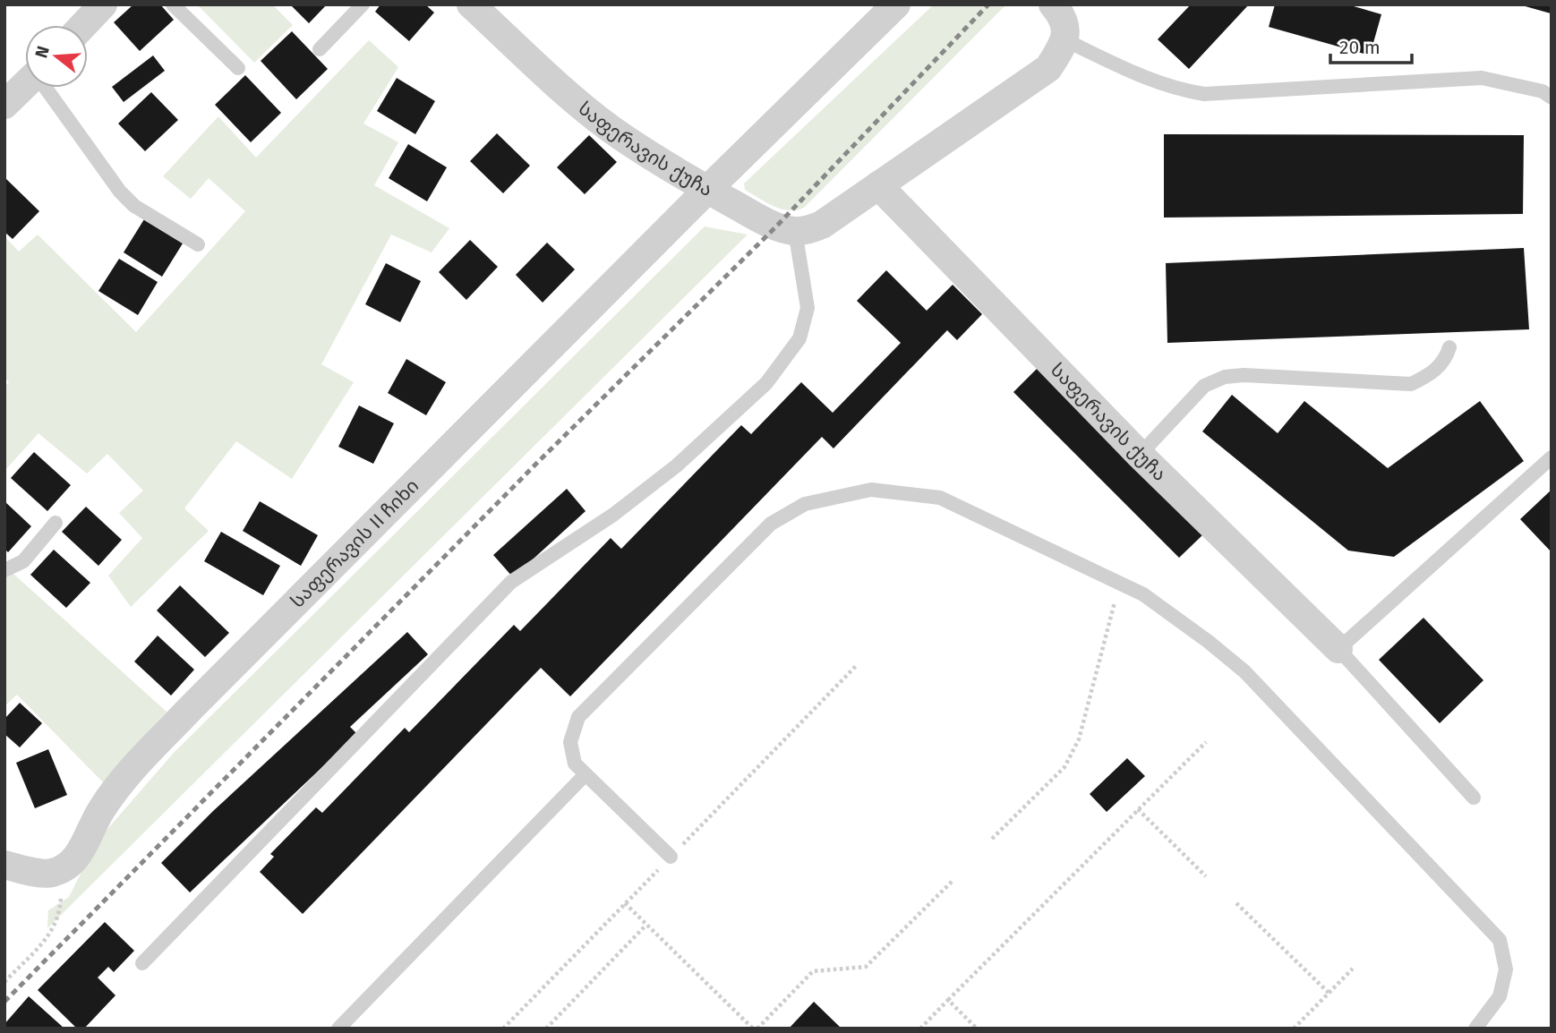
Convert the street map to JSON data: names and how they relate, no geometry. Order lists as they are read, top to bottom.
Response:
{
  "streets": {
    "street": ["საფერავის ქუჩა", "საფერავის II ჩიხი"]
  },
  "crossings": [
    ["საფერავის ქუჩა", "საფერავის II ჩიხი"]
  ],
  "scale_bar": "20 m",
  "north": "left"
}
